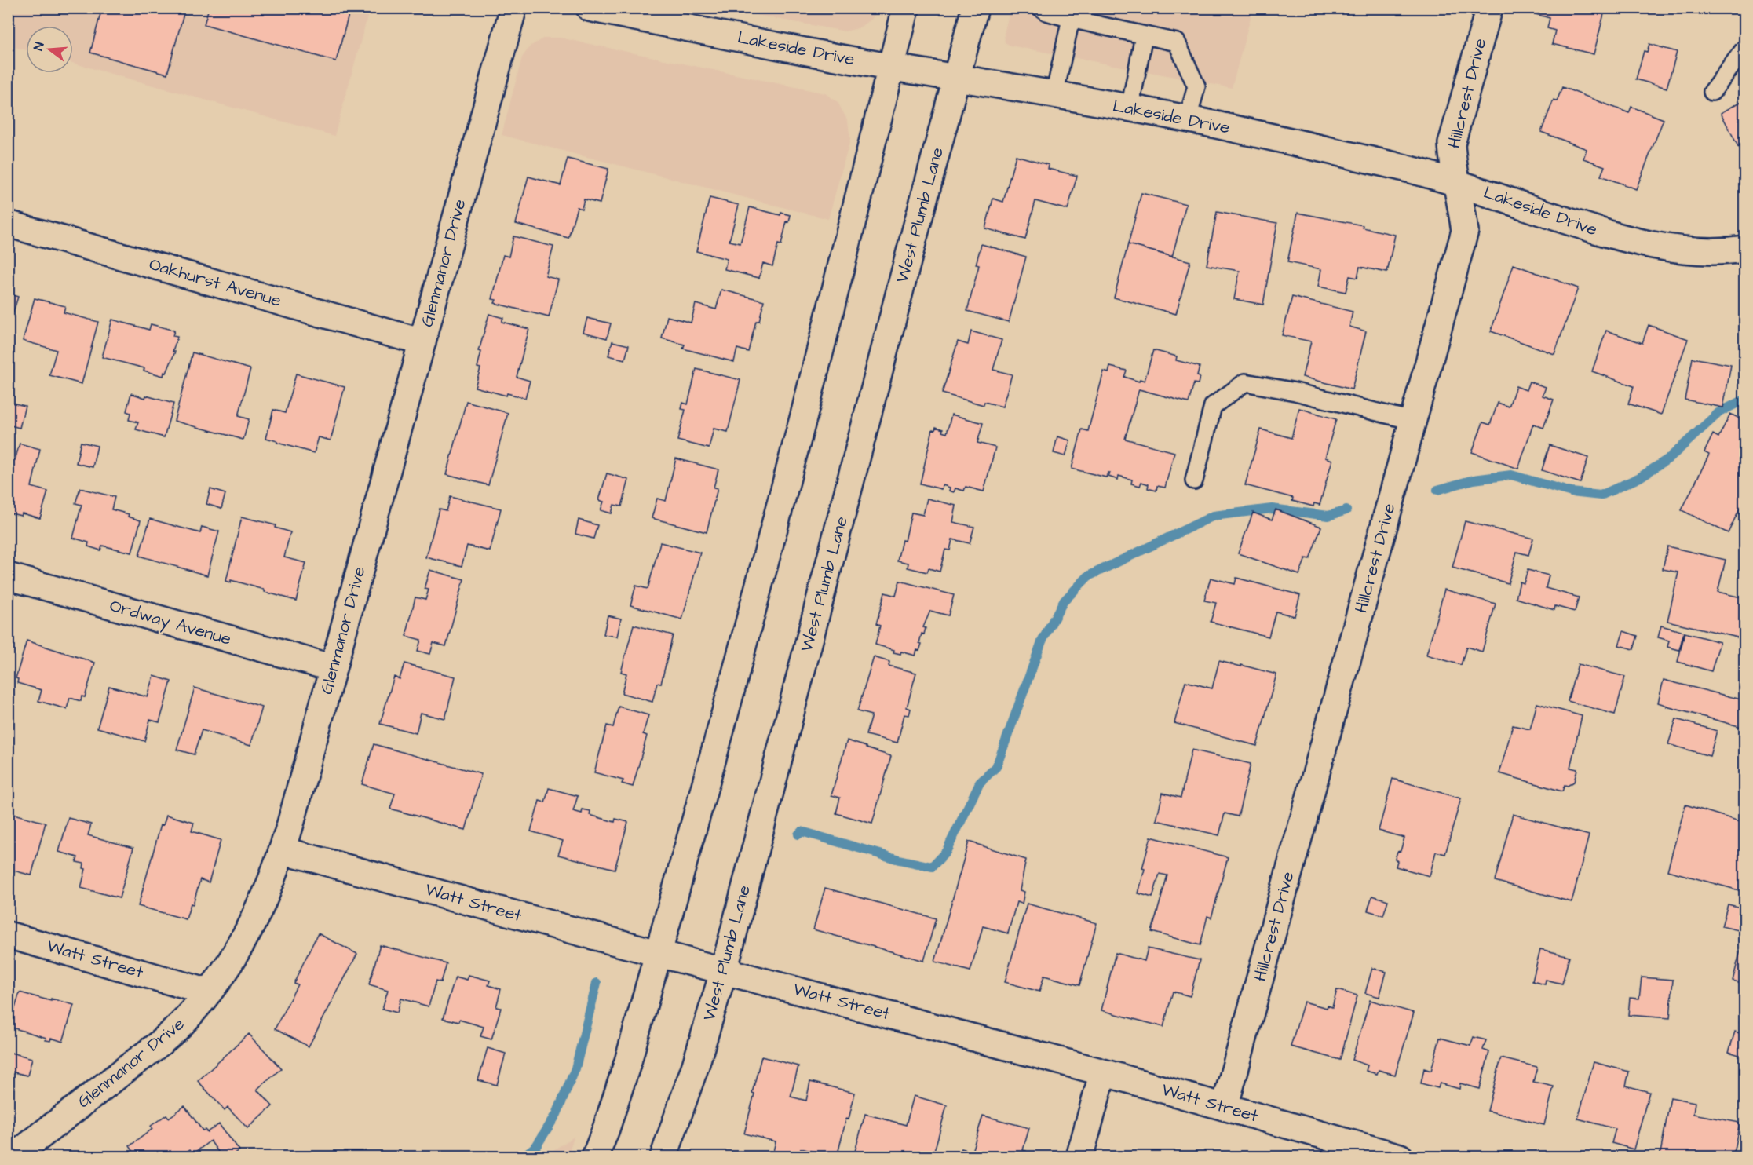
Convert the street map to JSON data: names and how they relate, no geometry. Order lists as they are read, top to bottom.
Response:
{
  "streets": {
    "street": [
      "Lakeside Drive",
      "Hillcrest Drive",
      "West Plumb Lane",
      "Glenmanor Drive",
      "Oakhurst Avenue",
      "Ordway Avenue",
      "Watt Street"
    ]
  },
  "crossings": [
    ["Lakeside Drive", "Hillcrest Drive"],
    ["Lakeside Drive", "West Plumb Lane"],
    ["Hillcrest Drive", "Watt Street"],
    ["West Plumb Lane", "Watt Street"],
    ["Glenmanor Drive", "Oakhurst Avenue"],
    ["Glenmanor Drive", "Ordway Avenue"],
    ["Glenmanor Drive", "Watt Street"]
  ],
  "north": "left"
}
